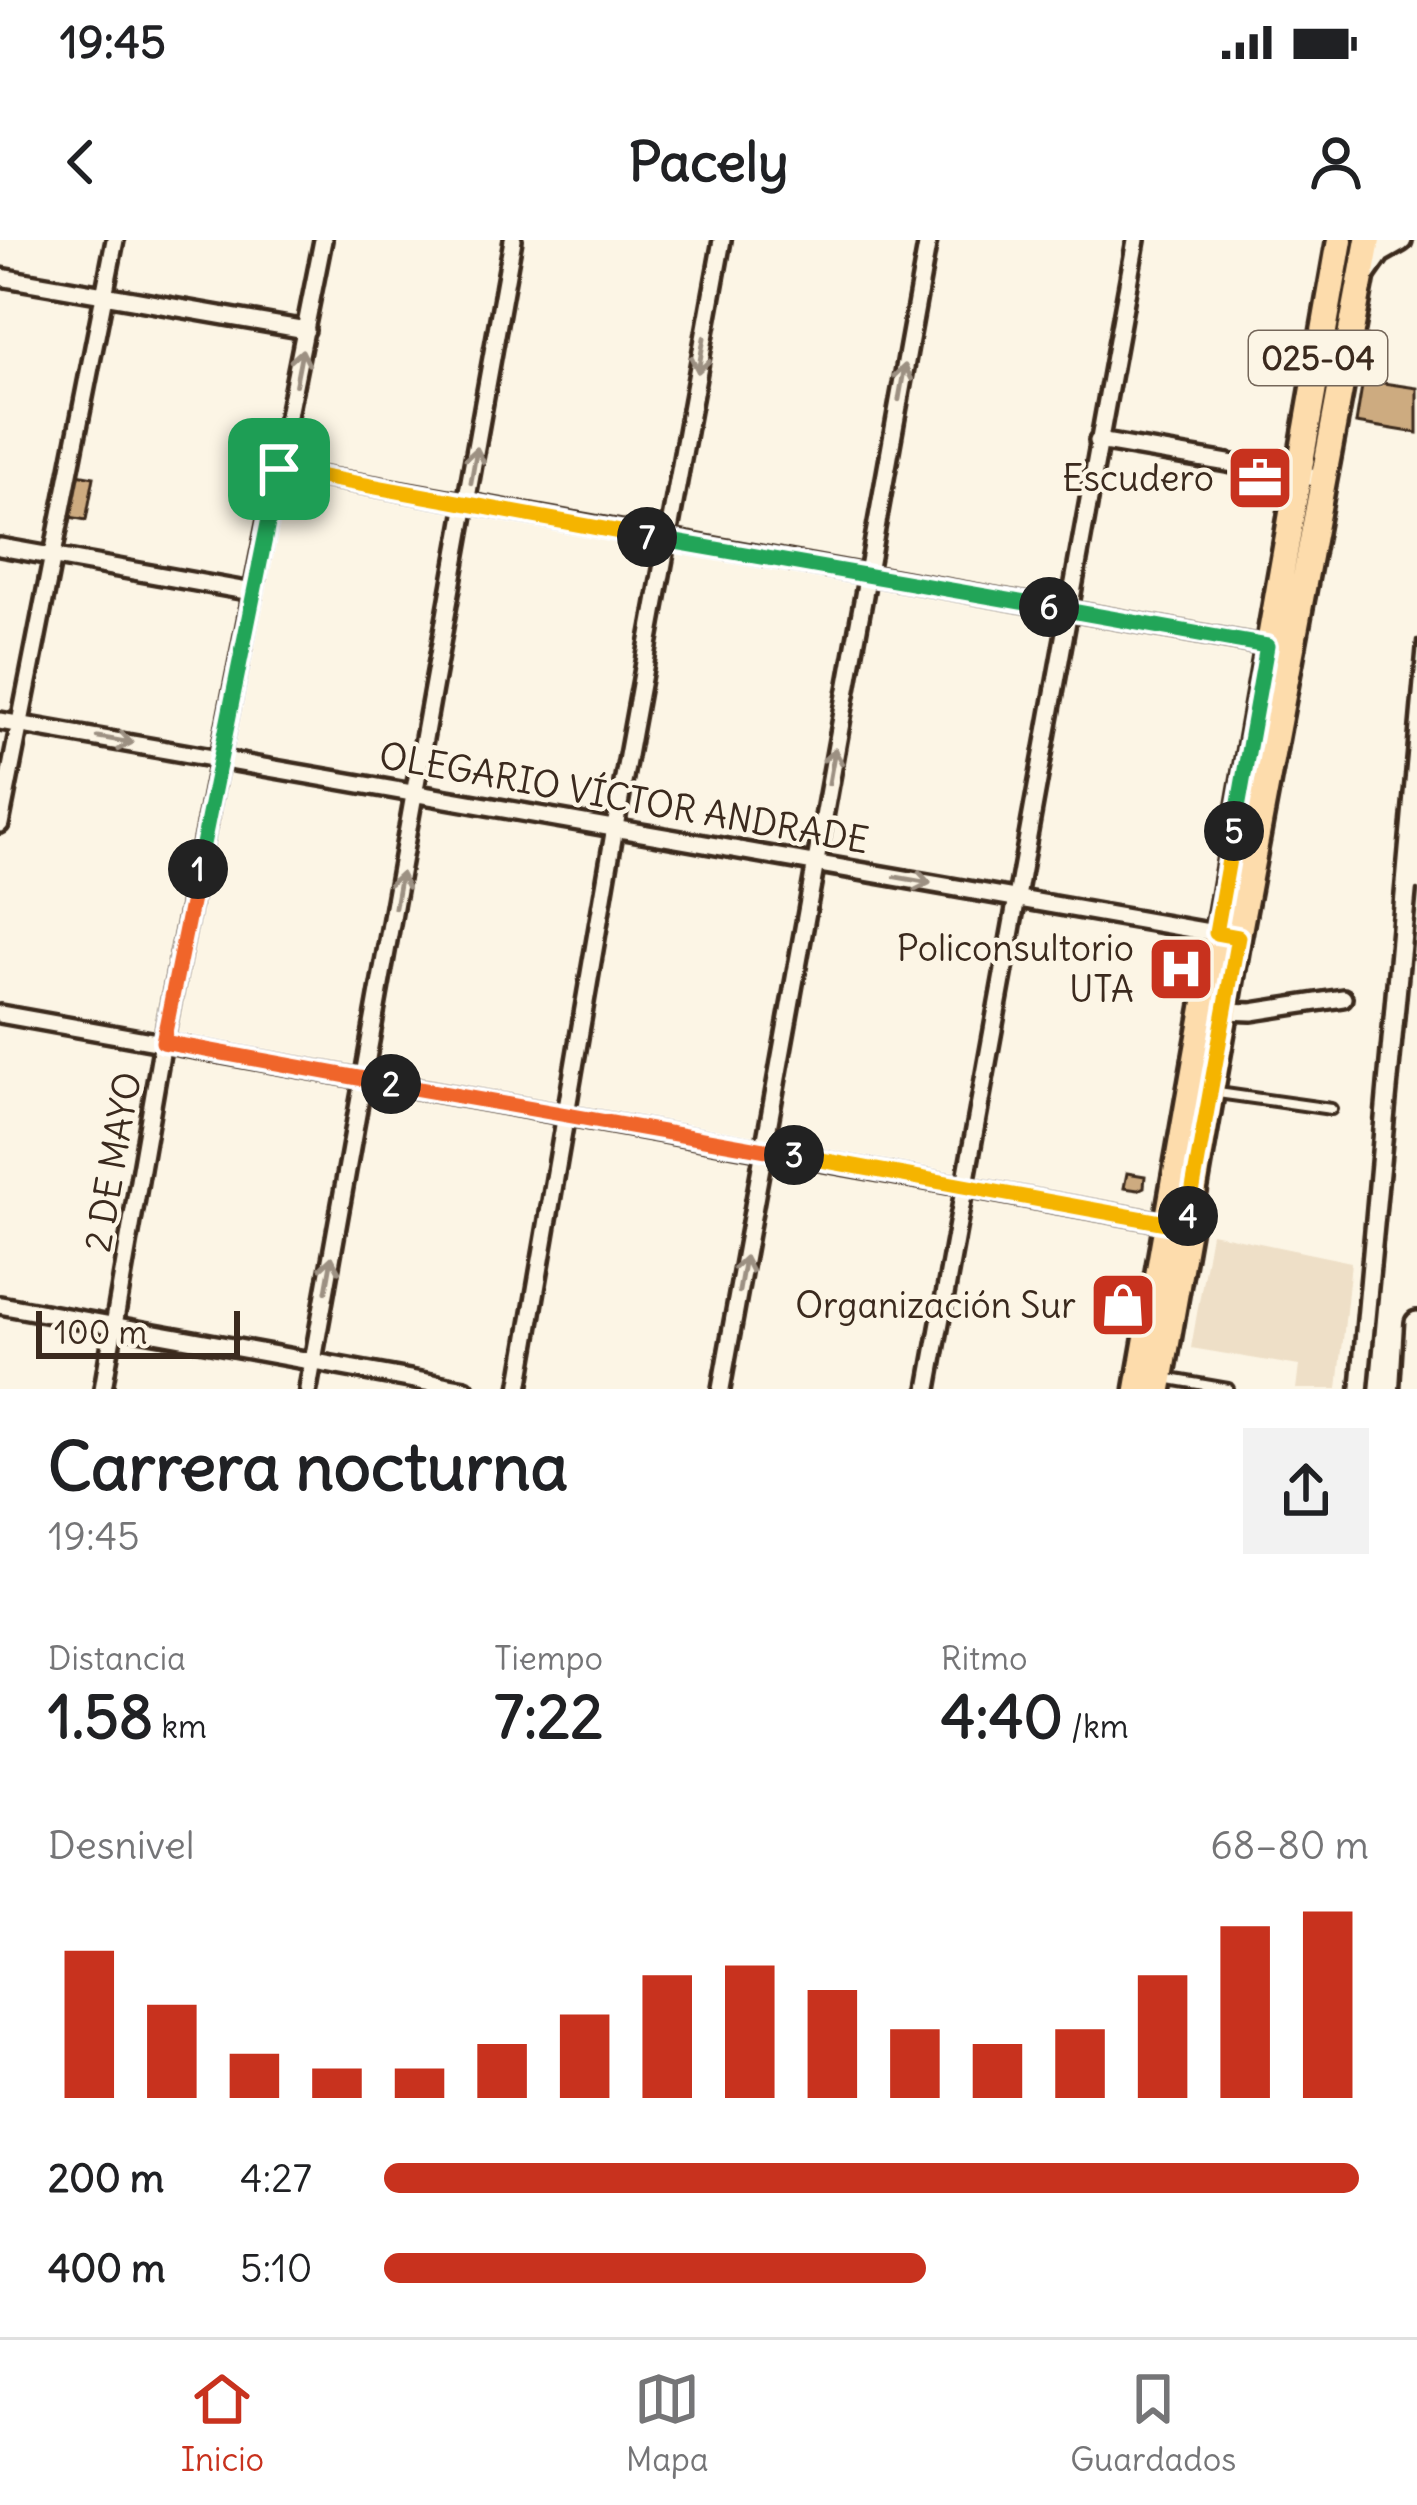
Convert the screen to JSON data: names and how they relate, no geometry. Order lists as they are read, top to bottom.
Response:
{
  "streets": {
    "main road": ["025-04"],
    "street": ["OLEGARIO VÍCTOR ANDRADE", "2 DE MAYO"]
  },
  "crossings": [
    ["025-04", "OLEGARIO VÍCTOR ANDRADE"],
    ["OLEGARIO VÍCTOR ANDRADE", "2 DE MAYO"]
  ],
  "places": {
    "office": ["Escudero"],
    "hospital": ["Policonsultorio UTA"],
    "shop": ["Organización Sur"]
  },
  "scale_bar": "100 m",
  "page": {
    "status": "19:45",
    "header": "Pacely",
    "pins": [
      "7",
      "6",
      "5",
      "1",
      "2",
      "3",
      "4"
    ],
    "scale": "100 m",
    "heading": ["Carrera nocturna", "19:45"],
    "stats": [
      ["Distancia", "1.58 km"],
      ["Tiempo", "7:22"],
      ["Ritmo", "4:40 /km"]
    ],
    "chart": ["Desnivel", "68–80 m"],
    "list": [
      {
        "name": "200 m",
        "note": "4:27"
      },
      {
        "name": "400 m",
        "note": "5:10"
      }
    ],
    "tabs": ["Inicio", "Mapa", "Guardados"]
  }
}
